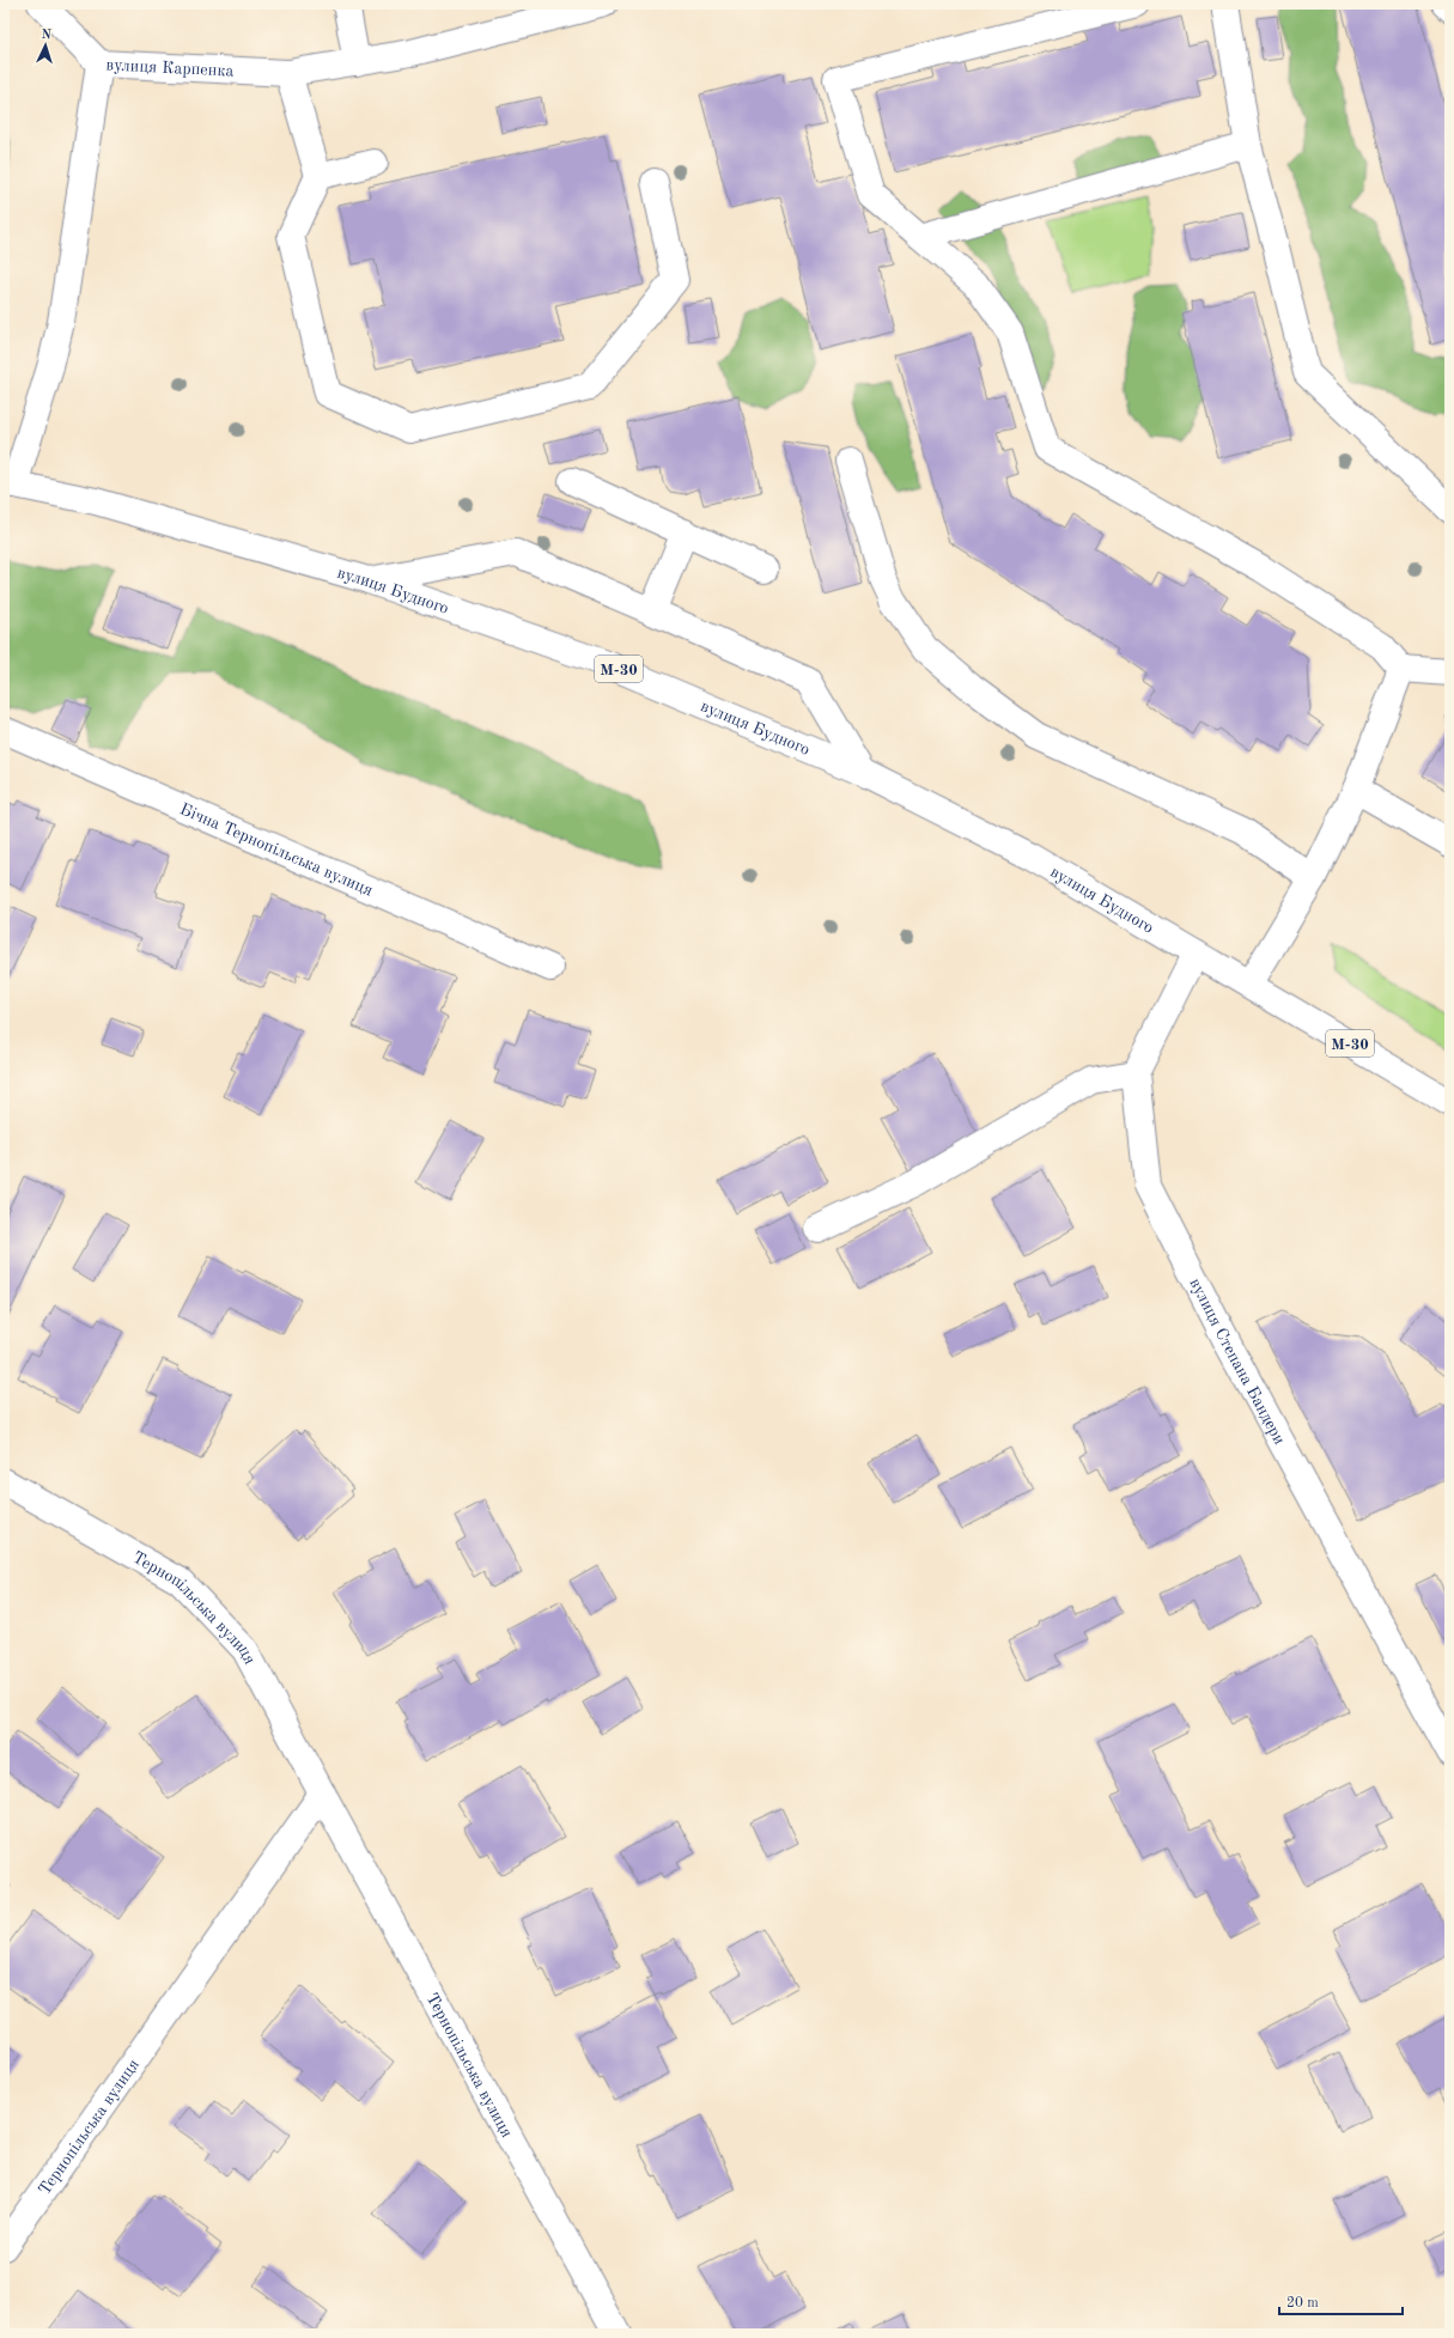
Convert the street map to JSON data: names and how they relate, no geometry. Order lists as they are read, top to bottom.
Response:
{
  "streets": {
    "main road": [
      "вулиця Карпенка",
      "вулиця Будного",
      "М-30",
      "Бічна Тернопільська вулиця",
      "вулиця Степана Бандери",
      "Тернопільська вулиця"
    ]
  },
  "crossings": [
    ["вулиця Карпенка", "вулиця Будного"]
  ],
  "scale_bar": "20 m",
  "north": "top"
}
